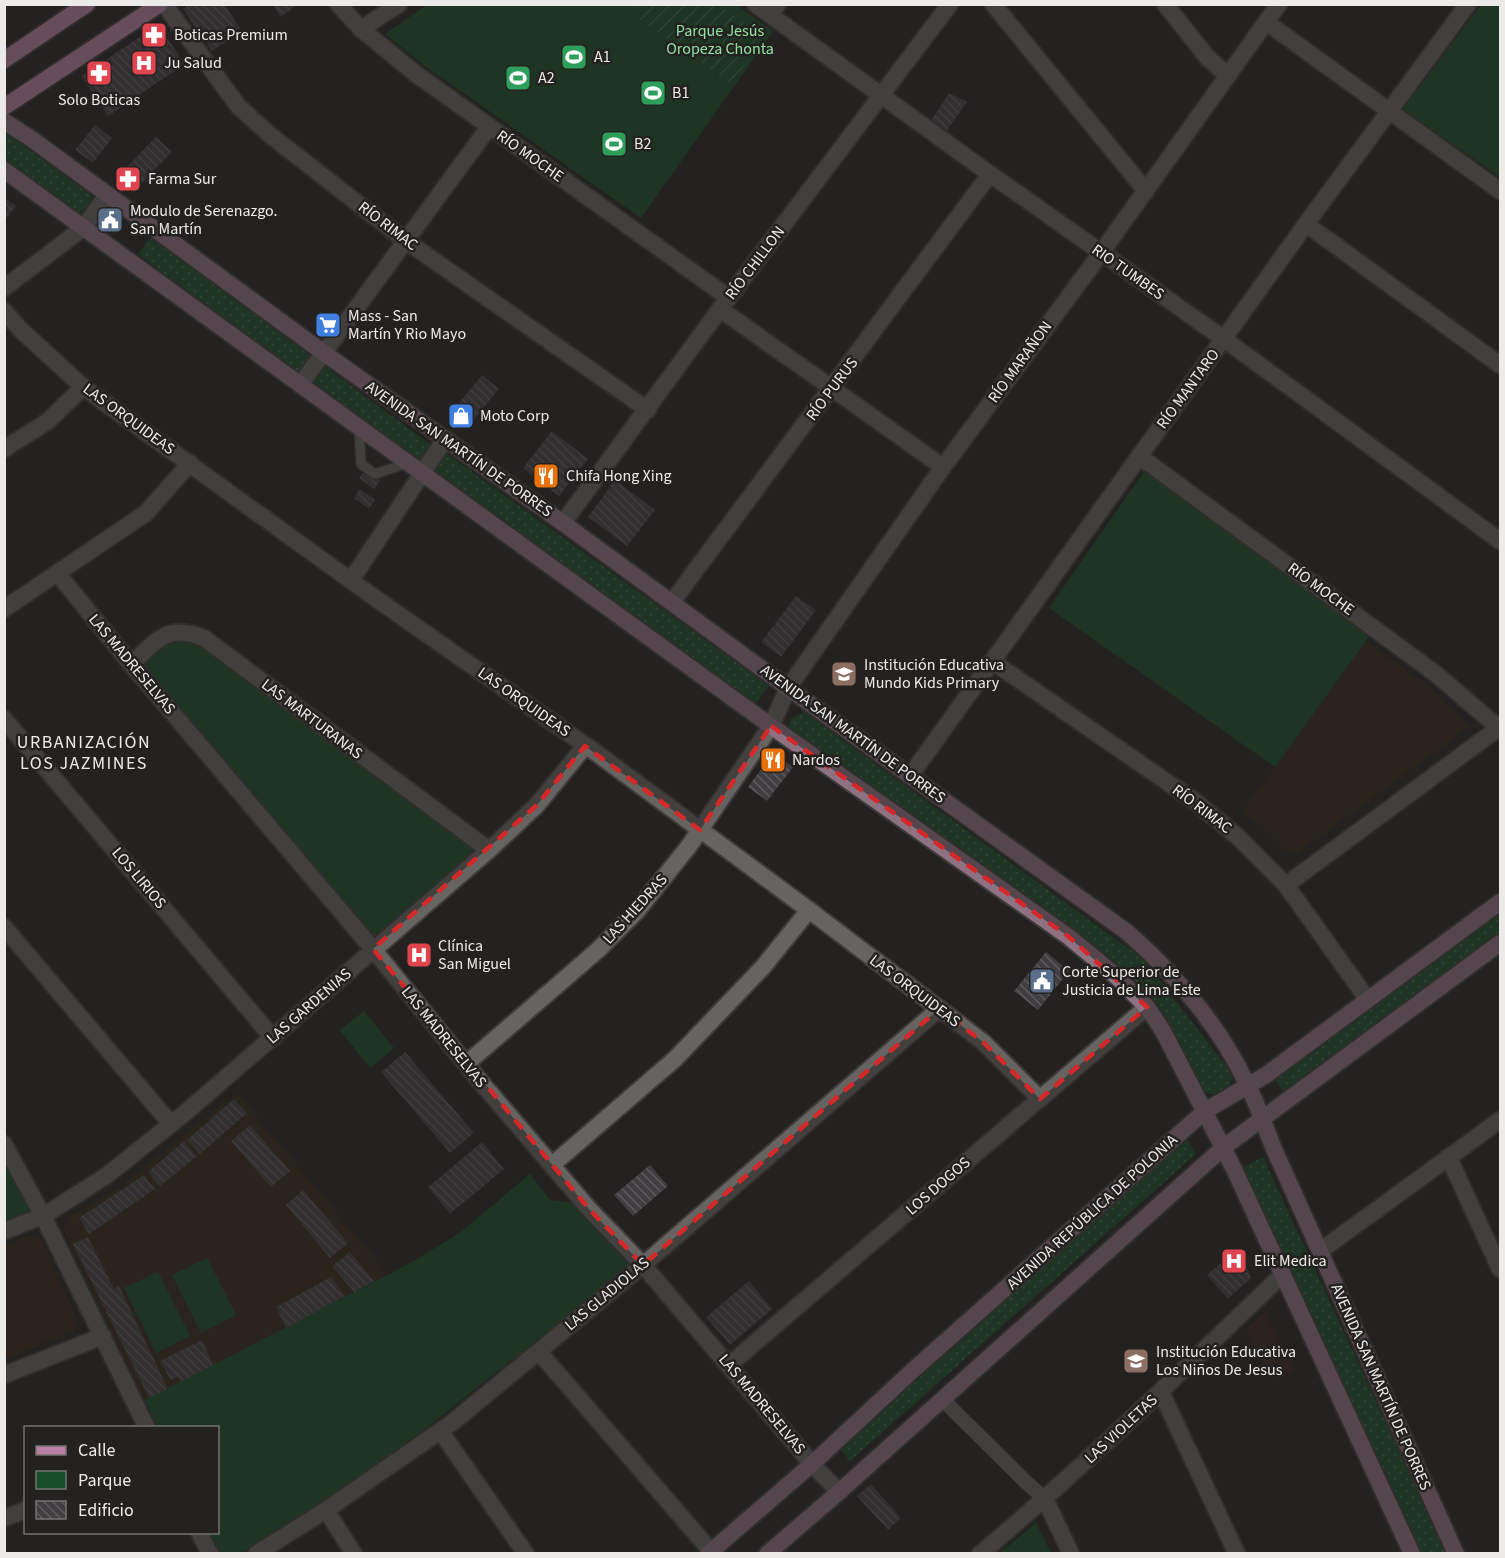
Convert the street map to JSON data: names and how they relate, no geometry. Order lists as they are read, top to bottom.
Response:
{
  "streets": {
    "main road": ["AVENIDA SAN MARTÍN DE PORRES", "AVENIDA REPÚBLICA DE POLONIA"],
    "street": [
      "RÍO MOCHE",
      "RÍO RIMAC",
      "RÍO CHILLON",
      "RIO TUMBES",
      "RÍO MARAÑON",
      "RÍO PURUS",
      "RÍO MANTARO",
      "LAS ORQUIDEAS",
      "LAS MADRESELVAS",
      "LAS MARTURANAS",
      "LOS LIRIOS",
      "LAS HIEDRAS",
      "LAS GARDENIAS",
      "LOS DOGOS",
      "LAS GLADIOLAS",
      "LAS VIOLETAS"
    ]
  },
  "crossings": [
    ["RÍO MOCHE", "RÍO CHILLON"],
    ["RÍO MOCHE", "RÍO MARAÑON"],
    ["RÍO MOCHE", "RÍO PURUS"],
    ["RÍO MOCHE", "RÍO MANTARO"],
    ["RÍO RIMAC", "RÍO CHILLON"],
    ["RÍO RIMAC", "RÍO MANTARO"],
    ["RÍO RIMAC", "AVENIDA REPÚBLICA DE POLONIA"],
    ["RÍO CHILLON", "RIO TUMBES"],
    ["RÍO CHILLON", "AVENIDA SAN MARTÍN DE PORRES"],
    ["RIO TUMBES", "RÍO MARAÑON"],
    ["RIO TUMBES", "RÍO PURUS"],
    ["RIO TUMBES", "RÍO MANTARO"],
    ["RÍO MARAÑON", "AVENIDA SAN MARTÍN DE PORRES"],
    ["RÍO MARAÑON", "LAS HIEDRAS"],
    ["RÍO PURUS", "AVENIDA SAN MARTÍN DE PORRES"],
    ["RÍO MANTARO", "AVENIDA SAN MARTÍN DE PORRES"],
    ["LAS ORQUIDEAS", "LAS HIEDRAS"],
    ["LAS ORQUIDEAS", "LAS GARDENIAS"],
    ["LAS ORQUIDEAS", "LOS DOGOS"],
    ["LAS ORQUIDEAS", "LAS GLADIOLAS"],
    ["AVENIDA SAN MARTÍN DE PORRES", "AVENIDA REPÚBLICA DE POLONIA"],
    ["LAS MADRESELVAS", "LAS MARTURANAS"],
    ["LAS MADRESELVAS", "LAS HIEDRAS"],
    ["LAS MADRESELVAS", "LAS GARDENIAS"],
    ["LAS MADRESELVAS", "LOS DOGOS"],
    ["LAS MADRESELVAS", "AVENIDA REPÚBLICA DE POLONIA"],
    ["LAS MADRESELVAS", "LAS GLADIOLAS"],
    ["LAS MARTURANAS", "LAS GARDENIAS"],
    ["LOS LIRIOS", "LAS GARDENIAS"]
  ],
  "districts": ["URBANIZACIÓN LOS JAZMINES"],
  "parks": ["Parque Jesús Oropeza Chonta"],
  "places": {
    "pharmacy": ["Boticas Premium", "Solo Boticas", "Farma Sur"],
    "sports": [
      "A1",
      "A2",
      "B1",
      "B2"
    ],
    "hospital": ["Ju Salud", "Clínica San Miguel", "Elit Medica"],
    "public building": ["Modulo de Serenazgo. San Martín", "Corte Superior de Justicia de Lima Este"],
    "supermarket": ["Mass - San Martín Y Rio Mayo"],
    "shop": ["Moto Corp"],
    "restaurant": ["Chifa Hong Xing", "Nardos"],
    "school or university": ["Institución Educativa Mundo Kids Primary", "Institución Educativa Los Niños De Jesus"]
  },
  "legend": ["Calle", "Parque", "Edificio"]
}
